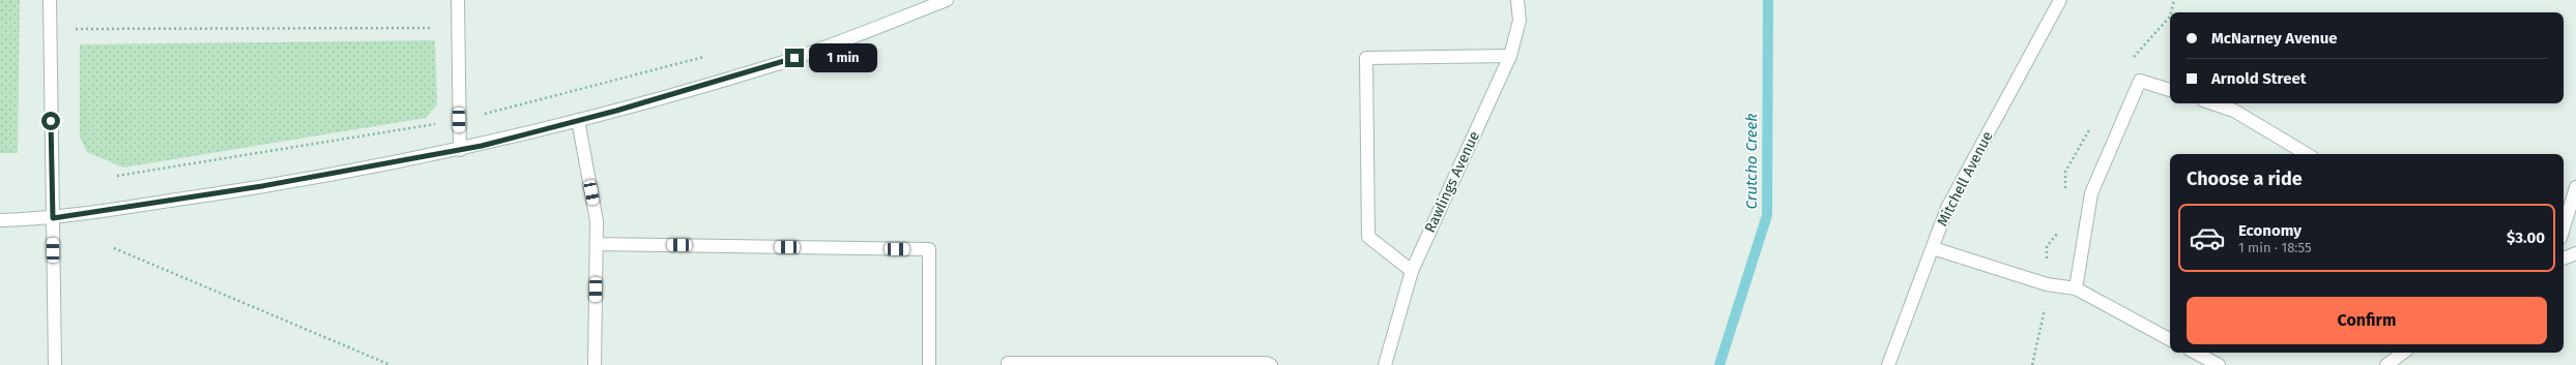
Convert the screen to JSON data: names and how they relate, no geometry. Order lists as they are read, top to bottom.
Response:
{
  "streets": {
    "street": ["Mitchell Avenue", "Rawlings Avenue"]
  },
  "water": ["Crutcho Creek"],
  "page": {
    "banner": ["McNarney Avenue", "Arnold Street"],
    "bubble": "1 min",
    "heading": "Choose a ride",
    "list": [
      {
        "name": "Economy",
        "note": "1 min · 18:55",
        "value": "$3.00"
      }
    ],
    "buttons": "Confirm"
  }
}
